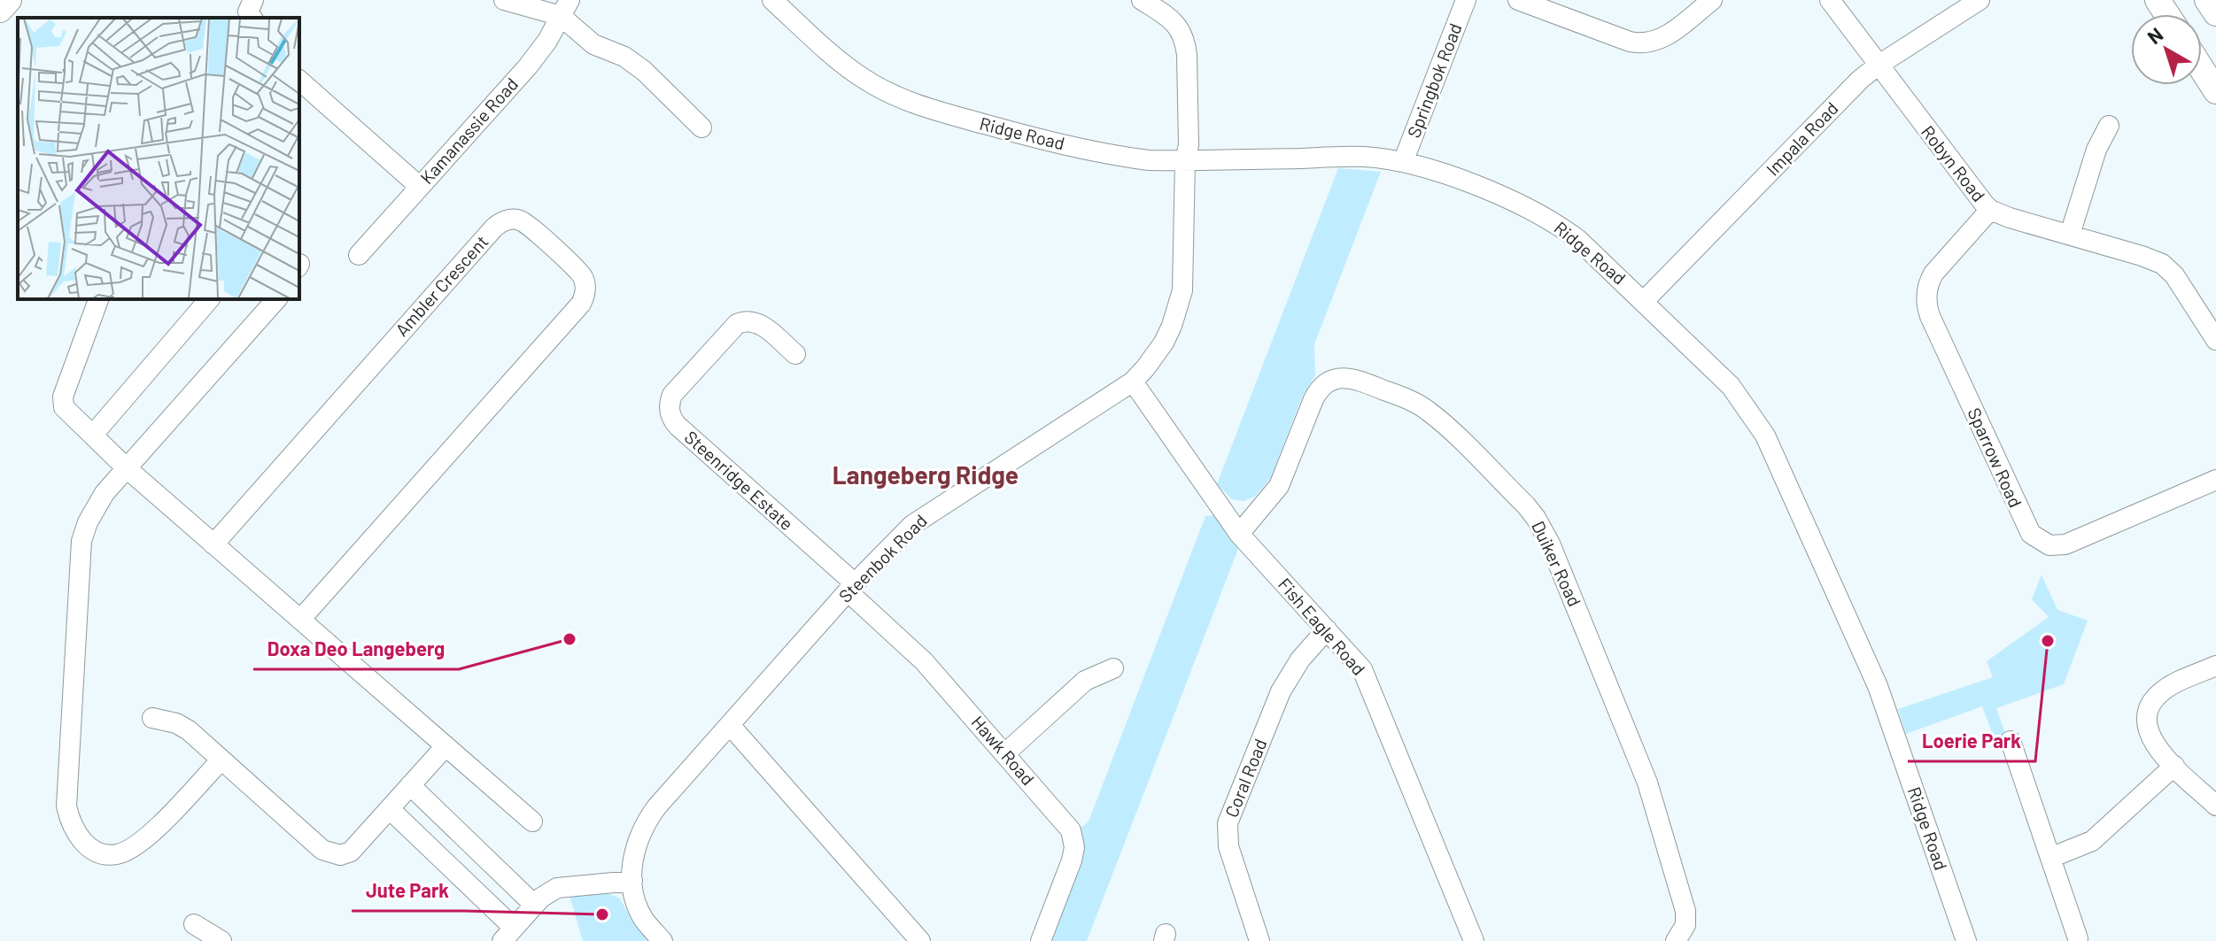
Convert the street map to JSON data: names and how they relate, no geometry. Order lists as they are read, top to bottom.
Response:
{
  "streets": {
    "street": [
      "Springbok Road",
      "Kamanassie Road",
      "Ridge Road",
      "Impala Road",
      "Robyn Road",
      "Ambler Crescent",
      "Sparrow Road",
      "Steenridge Estate",
      "Steenbok Road",
      "Duiker Road",
      "Fish Eagle Road",
      "Hawk Road",
      "Coral Road"
    ]
  },
  "crossings": [
    ["Springbok Road", "Ridge Road"],
    ["Ridge Road", "Impala Road"],
    ["Ridge Road", "Steenbok Road"],
    ["Impala Road", "Robyn Road"],
    ["Robyn Road", "Sparrow Road"],
    ["Steenridge Estate", "Steenbok Road"],
    ["Steenridge Estate", "Hawk Road"],
    ["Steenbok Road", "Fish Eagle Road"],
    ["Steenbok Road", "Hawk Road"],
    ["Duiker Road", "Fish Eagle Road"],
    ["Fish Eagle Road", "Coral Road"]
  ],
  "districts": ["Langeberg Ridge"],
  "places": ["Doxa Deo Langeberg", "Loerie Park", "Jute Park"],
  "north": "top left"
}
